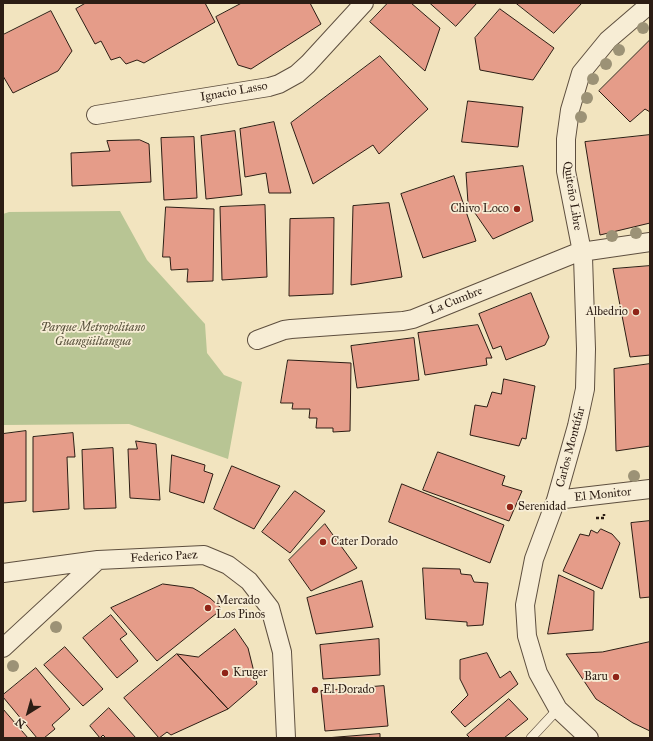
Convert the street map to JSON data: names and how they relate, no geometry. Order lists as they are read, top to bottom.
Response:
{
  "streets": {
    "street": [
      "Ignacio Lasso",
      "Quiteño Libre",
      "La Cumbre",
      "Carlos Montúfar",
      "El Monitor",
      "Federico Paez"
    ]
  },
  "crossings": [
    ["Quiteño Libre", "La Cumbre"],
    ["Quiteño Libre", "Carlos Montúfar"],
    ["La Cumbre", "Carlos Montúfar"],
    ["Carlos Montúfar", "El Monitor"]
  ],
  "parks": ["Parque Metropolitano Guangüiltangua"],
  "places": [
    "Chivo Loco",
    "Albedrio",
    "Serenidad",
    "Cater Dorado",
    "Mercado Los Pinos",
    "Kruger",
    "Baru",
    "El Dorado"
  ],
  "north": "bottom left"
}
